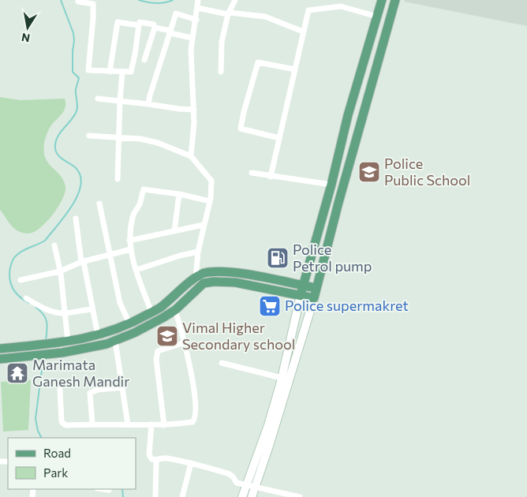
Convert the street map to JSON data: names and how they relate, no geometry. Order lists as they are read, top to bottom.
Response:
{
  "places": {
    "school or university": ["Police Public School", "Vimal Higher Secondary school"],
    "fuel station": ["Police Petrol pump"],
    "supermarket": ["Police supermakret"],
    "temple": ["Marimata Ganesh Mandir"]
  },
  "legend": ["Road", "Park"],
  "north": "bottom"
}
